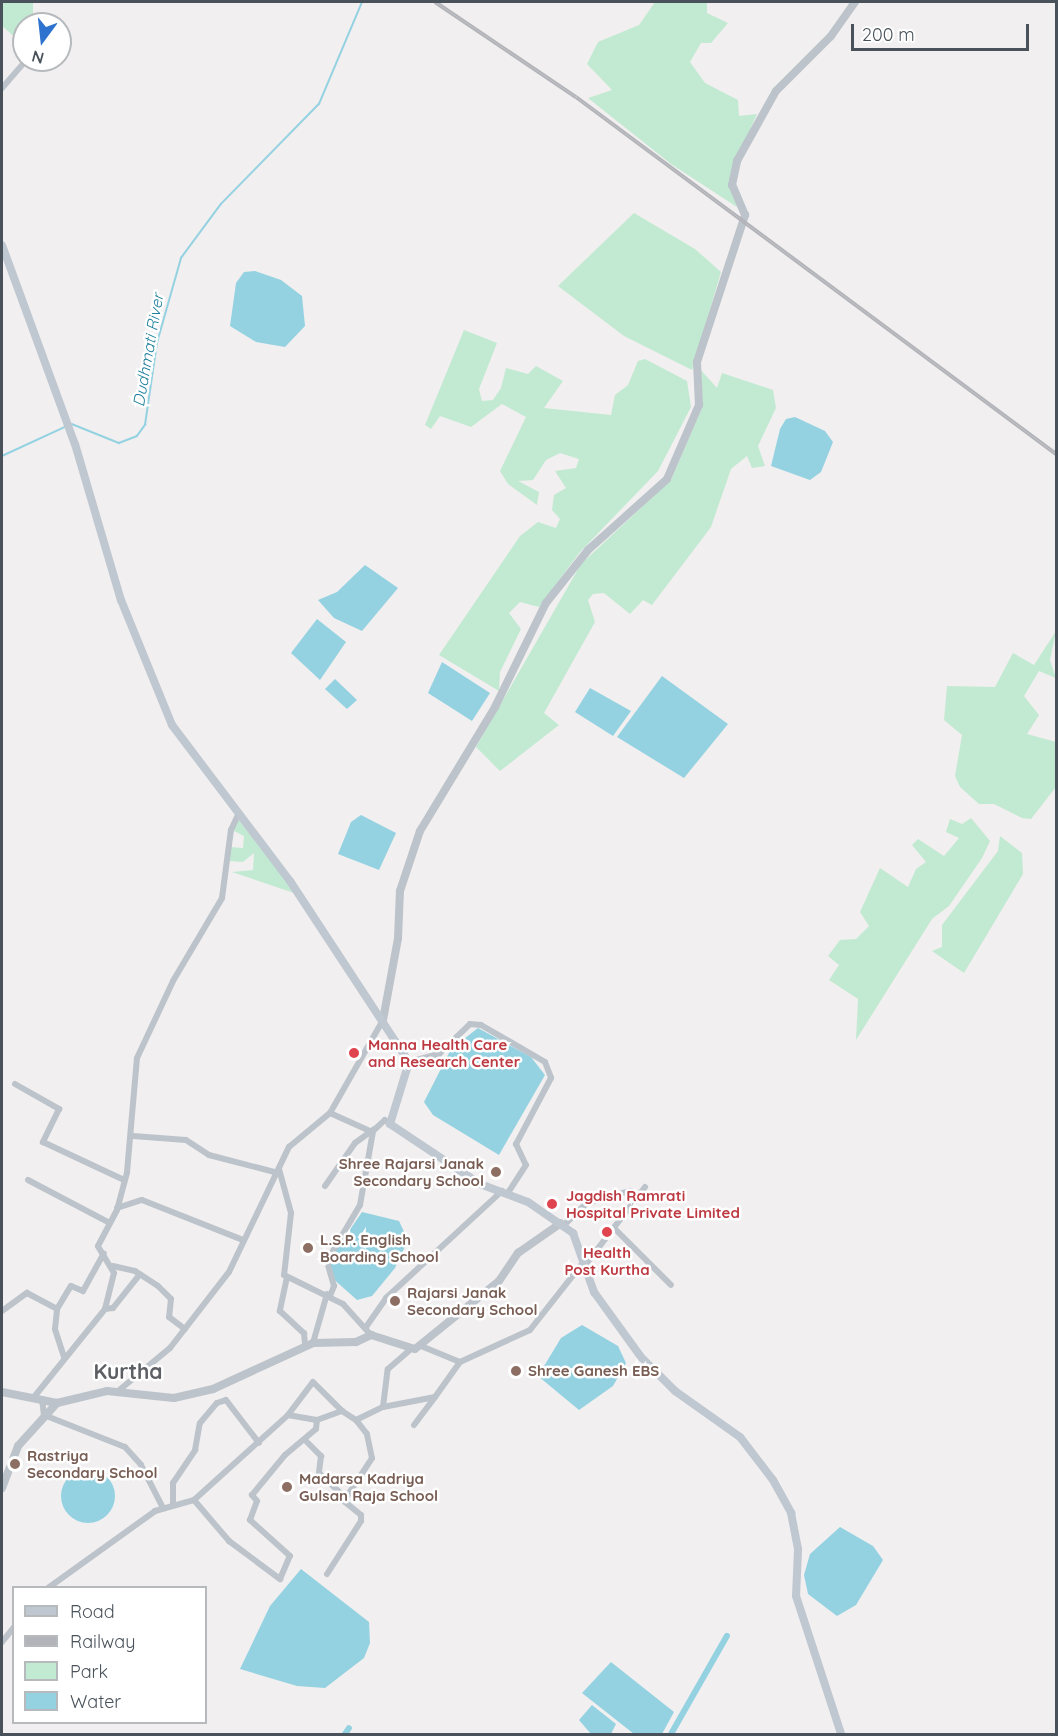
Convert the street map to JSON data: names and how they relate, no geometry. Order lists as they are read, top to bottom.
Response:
{
  "districts": ["Kurtha"],
  "water": ["Dudhmati River"],
  "places": [
    "Manna Health Care and Research Center",
    "Shree Rajarsi Janak Secondary School",
    "Jagdish Ramrati Hospital Private Limited",
    "Health Post Kurtha",
    "L.S.P. English Boarding School",
    "Rajarsi Janak Secondary School",
    "Shree Ganesh EBS",
    "Rastriya Secondary School",
    "Madarsa Kadriya Gulsan Raja School"
  ],
  "legend": [
    "Road",
    "Railway",
    "Park",
    "Water"
  ],
  "scale_bar": "200 m",
  "north": "bottom"
}
